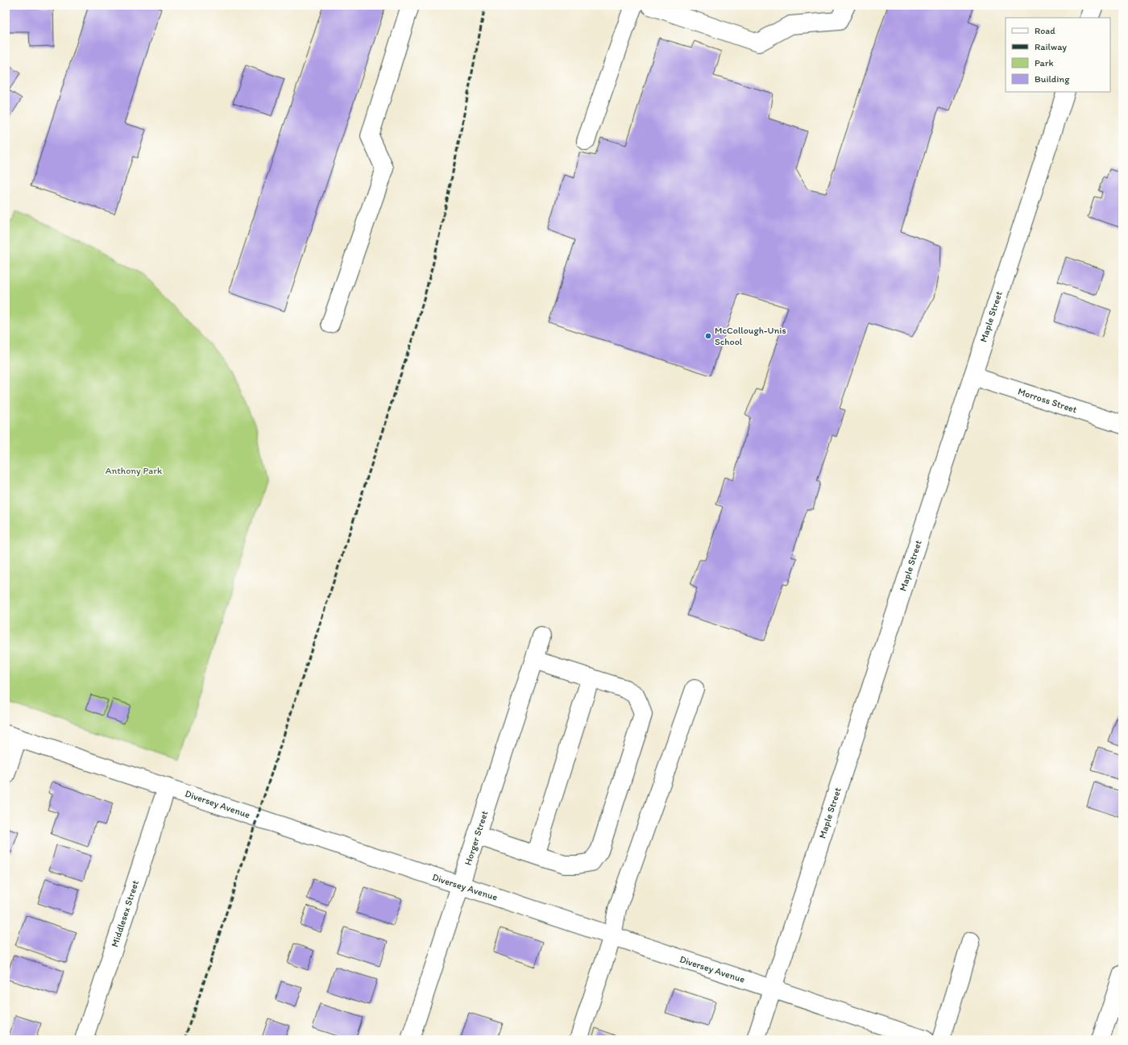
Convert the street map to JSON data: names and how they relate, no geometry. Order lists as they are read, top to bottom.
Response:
{
  "streets": {
    "street": [
      "Maple Street",
      "Morross Street",
      "Diversey Avenue",
      "Horger Street",
      "Middlesex Street"
    ]
  },
  "crossings": [
    ["Maple Street", "Morross Street"],
    ["Maple Street", "Diversey Avenue"],
    ["Diversey Avenue", "Horger Street"],
    ["Diversey Avenue", "Middlesex Street"]
  ],
  "parks": ["Anthony Park"],
  "places": ["McCollough-Unis School"],
  "legend": [
    "Road",
    "Railway",
    "Park",
    "Building"
  ]
}
